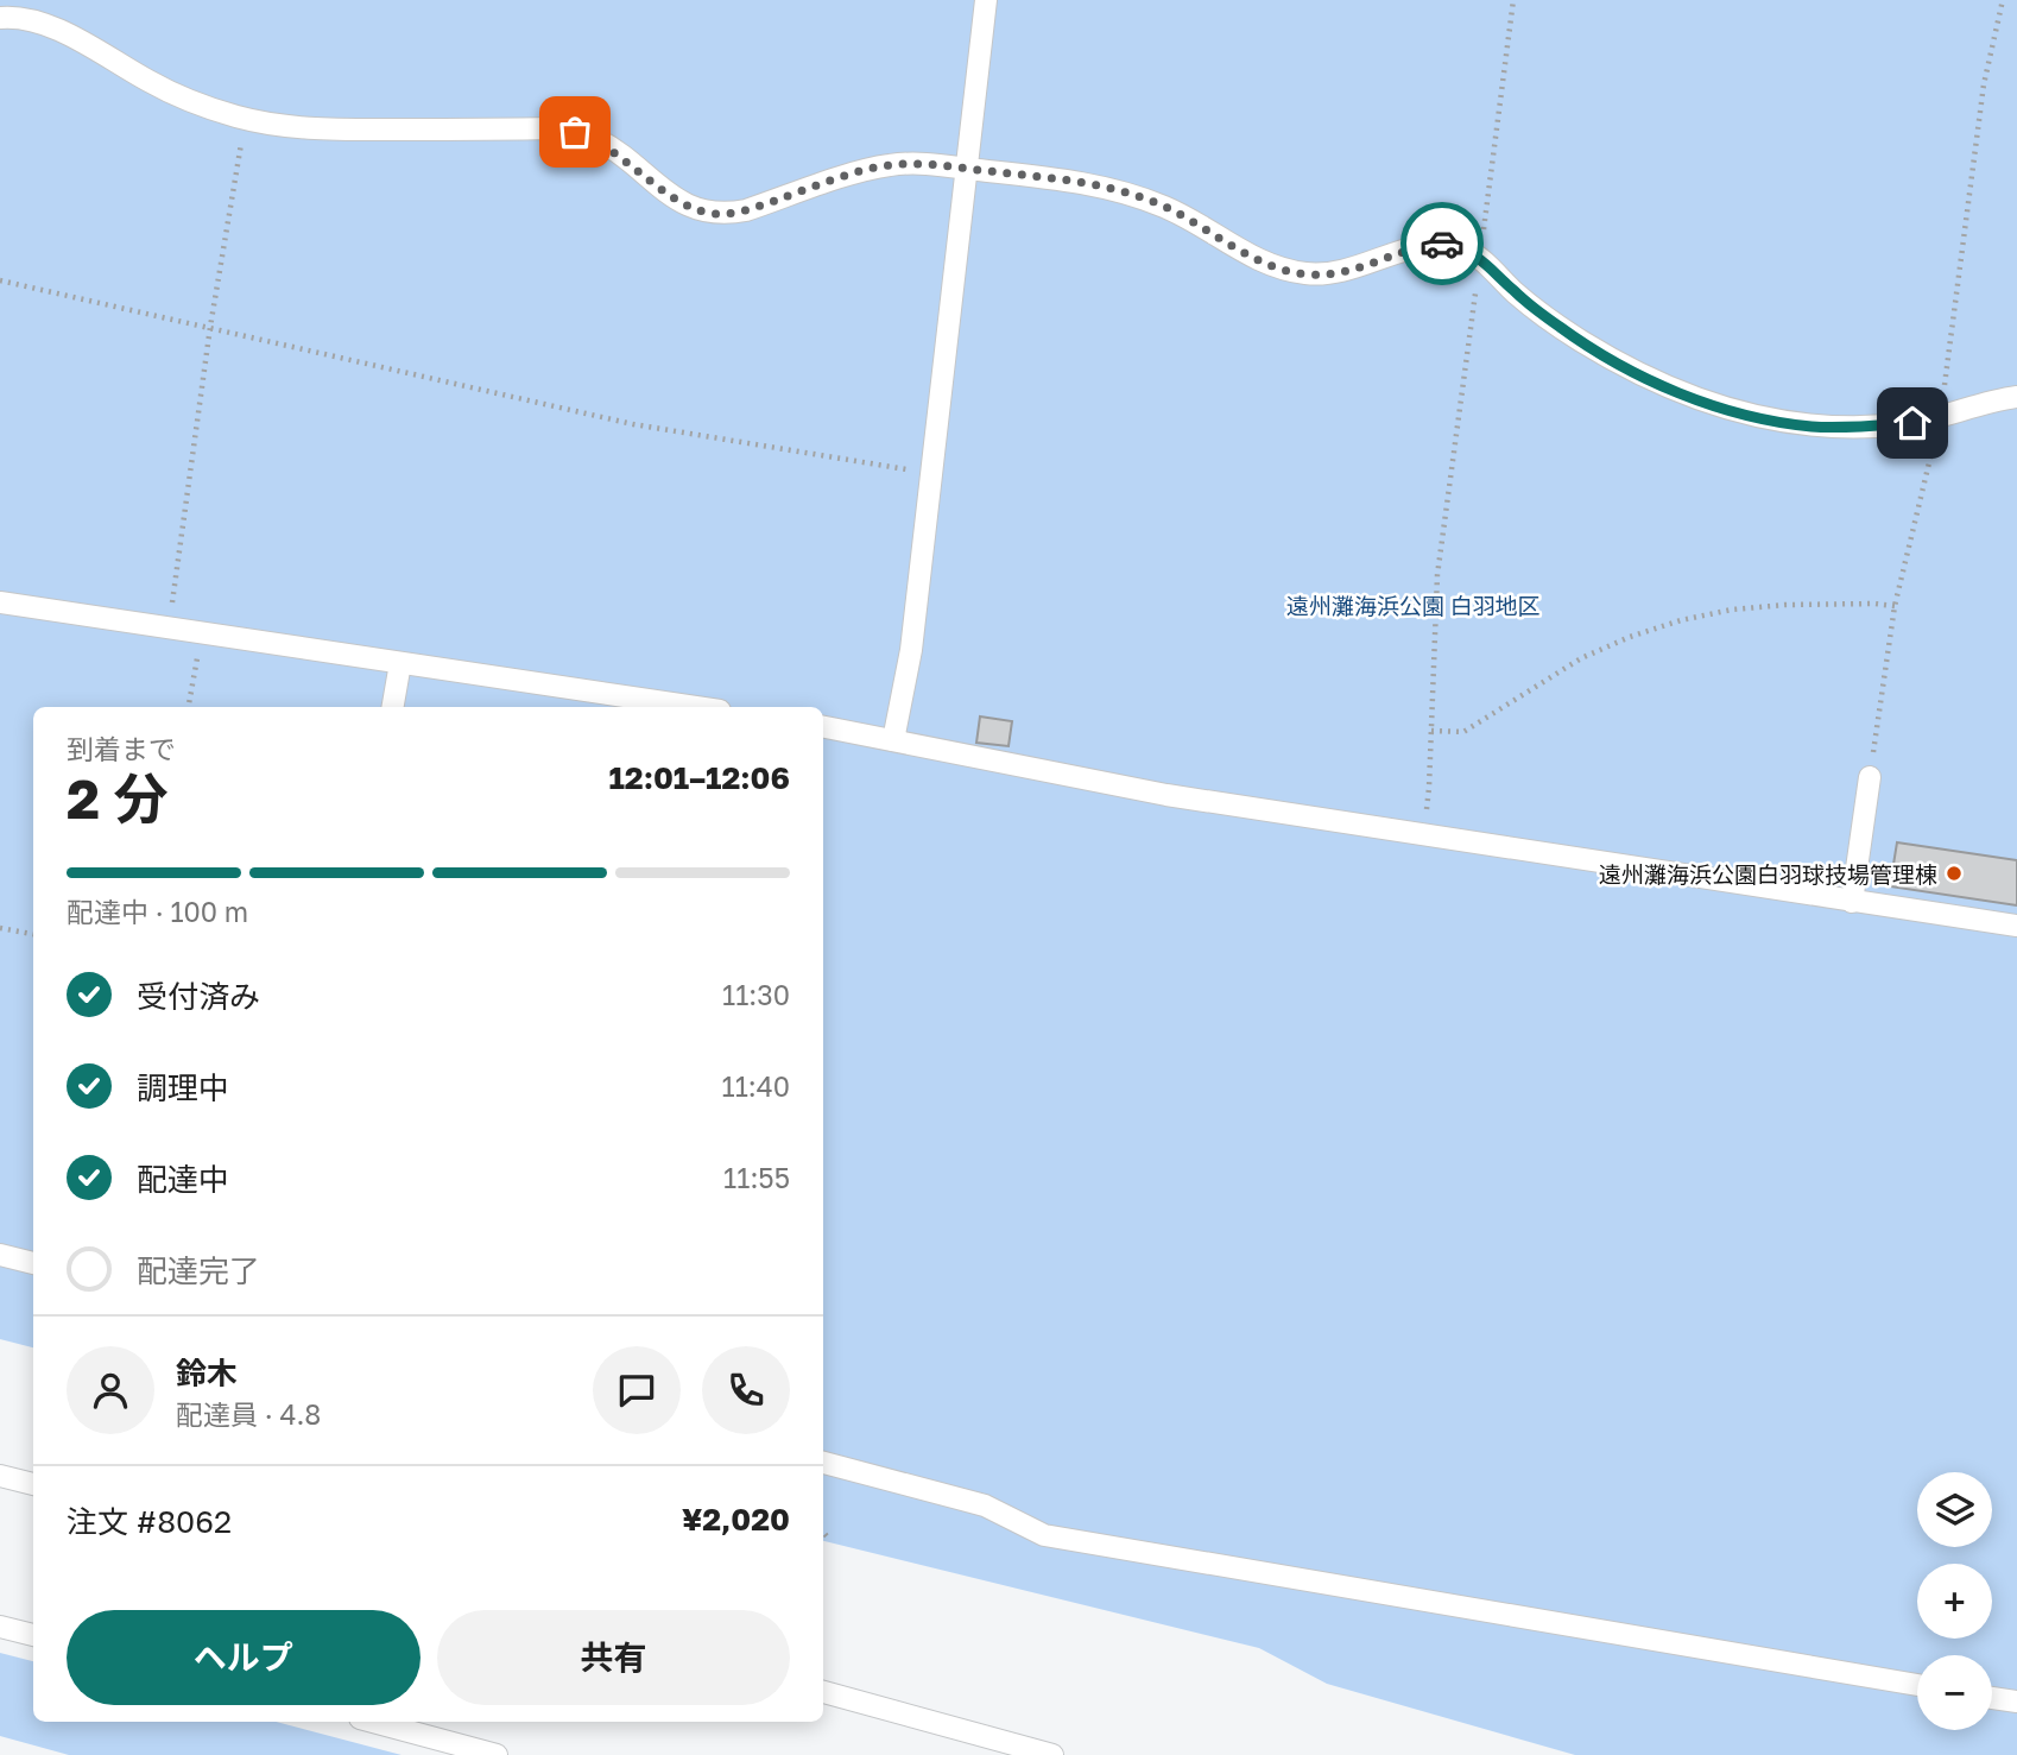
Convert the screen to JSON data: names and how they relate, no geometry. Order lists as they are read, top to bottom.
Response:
{
  "parks": ["遠州灘海浜公園 白羽地区"],
  "places": ["遠州灘海浜公園白羽球技場管理棟"],
  "page": {
    "heading": ["2 分", "到着まで", "12:01–12:06"],
    "panel": [
      "鈴木",
      "配達員 · 4.8",
      "注文 #8062",
      "¥2,020"
    ],
    "bar": "配達中 · 100 m",
    "list": [
      ["受付済み", "11:30"],
      ["調理中", "11:40"],
      ["配達中", "11:55"],
      "配達完了"
    ],
    "map_buttons": ["+", "−"],
    "buttons": ["ヘルプ", "共有"]
  }
}
